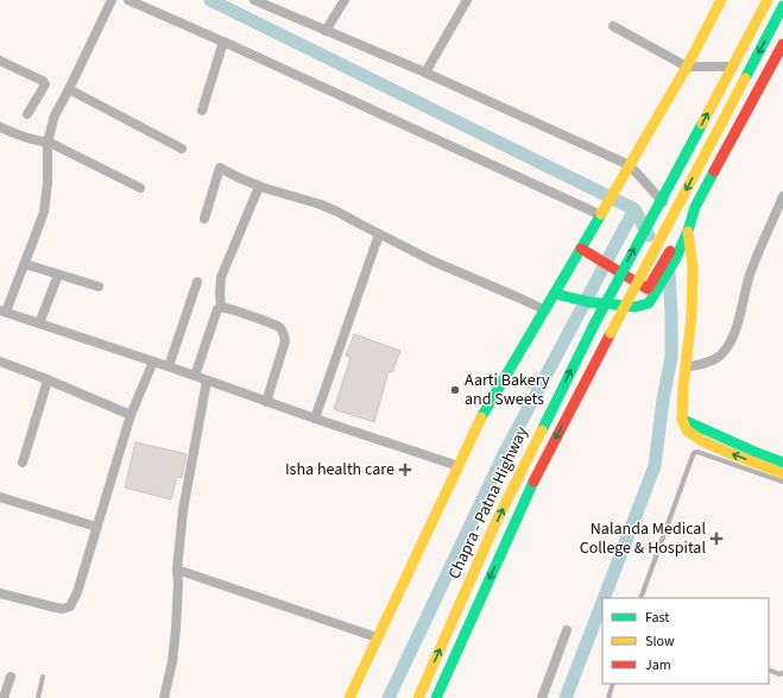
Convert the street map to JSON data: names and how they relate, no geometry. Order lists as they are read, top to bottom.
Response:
{
  "streets": {
    "main road": ["Chapra - Patna Highway"]
  },
  "places": {
    "other": ["Aarti Bakery and Sweets"],
    "health": ["Isha health care", "Nalanda Medical College & Hospital"]
  },
  "legend": ["Fast", "Slow", "Jam"]
}
